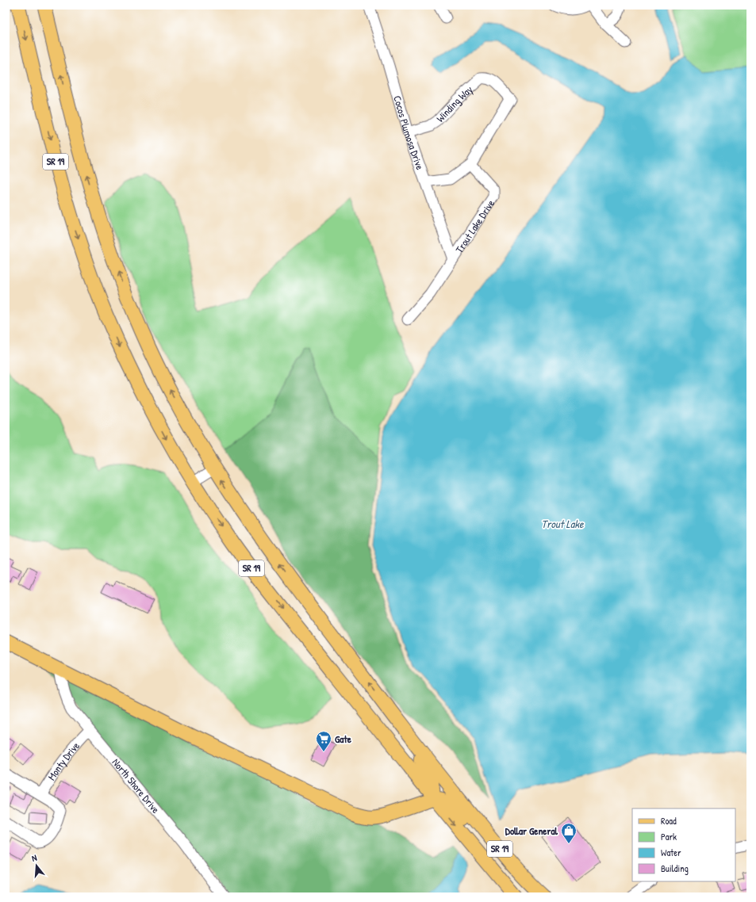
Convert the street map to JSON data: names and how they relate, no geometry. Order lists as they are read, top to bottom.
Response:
{
  "streets": {
    "main road": ["SR 19"],
    "street": [
      "Winding Way",
      "Cocos Plumosa Drive",
      "Trout Lake Drive",
      "Monty Drive",
      "North Shore Drive"
    ]
  },
  "crossings": [
    ["Winding Way", "Cocos Plumosa Drive"],
    ["Winding Way", "Trout Lake Drive"],
    ["Cocos Plumosa Drive", "Trout Lake Drive"],
    ["Monty Drive", "North Shore Drive"]
  ],
  "water": ["Trout Lake"],
  "places": {
    "supermarket": ["Gate"],
    "shop": ["Dollar General"]
  },
  "legend": [
    "Road",
    "Park",
    "Water",
    "Building"
  ],
  "north": "top"
}
